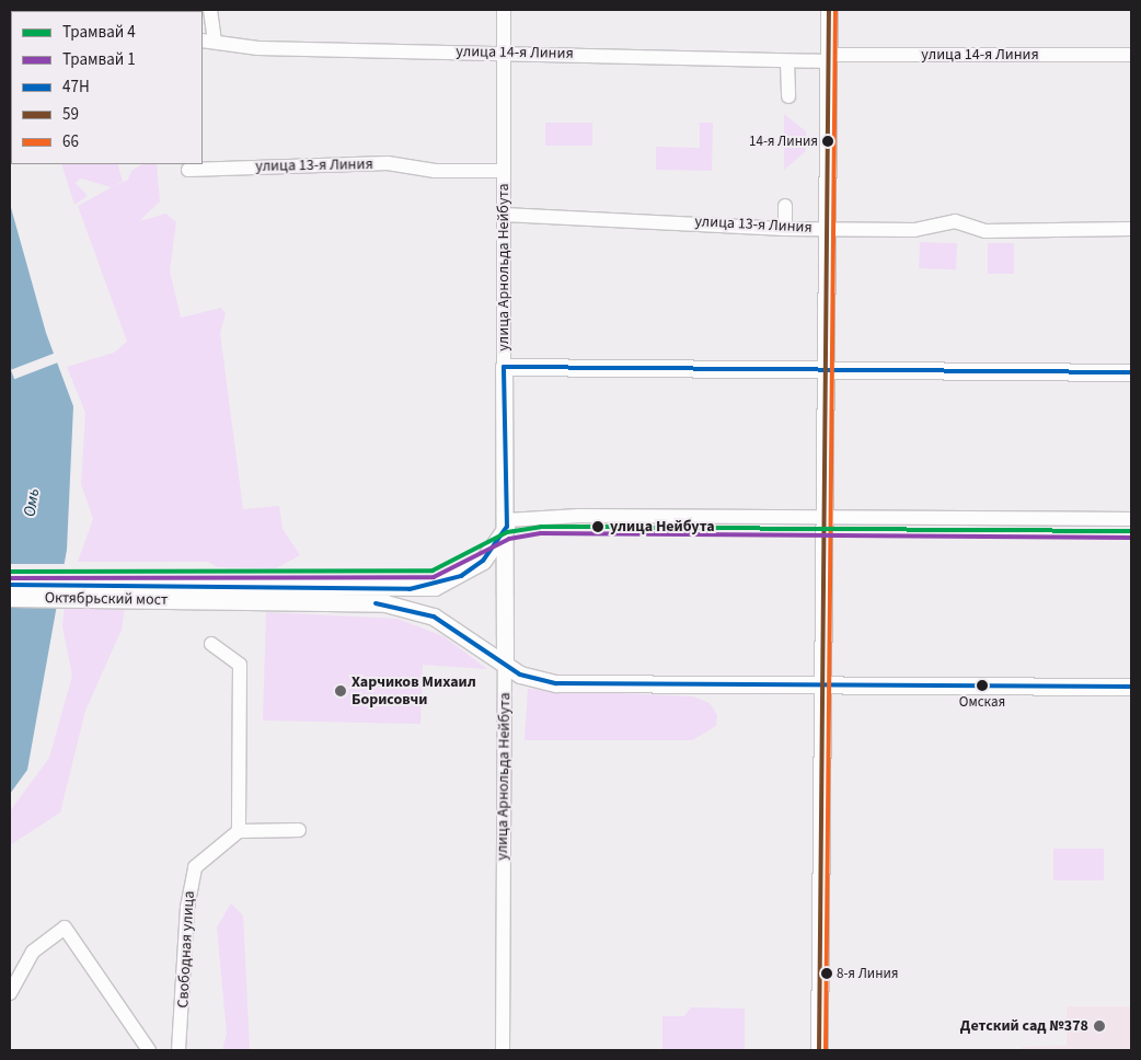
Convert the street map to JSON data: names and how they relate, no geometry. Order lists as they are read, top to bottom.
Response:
{
  "streets": {
    "main road": ["улица Арнольда Нейбута", "Октябрьский мост"],
    "street": ["улица 14-я Линия", "улица 13-я Линия", "Свободная улица"]
  },
  "crossings": [
    ["улица 14-я Линия", "улица Арнольда Нейбута"],
    ["улица 13-я Линия", "улица Арнольда Нейбута"]
  ],
  "water": ["Омь"],
  "places": [
    "14-я Линия",
    "улица Нейбута",
    "Омская",
    "Харчиков Михаил Борисовчи",
    "8-я Линия",
    "Детский сад №378"
  ],
  "lines": [
    "transit line 59",
    "transit line 66",
    "transit line 47Н",
    "tram line 4",
    "tram line 1"
  ],
  "legend": [
    "Трамвай 4",
    "Трамвай 1",
    "47Н",
    "59",
    "66"
  ]
}
